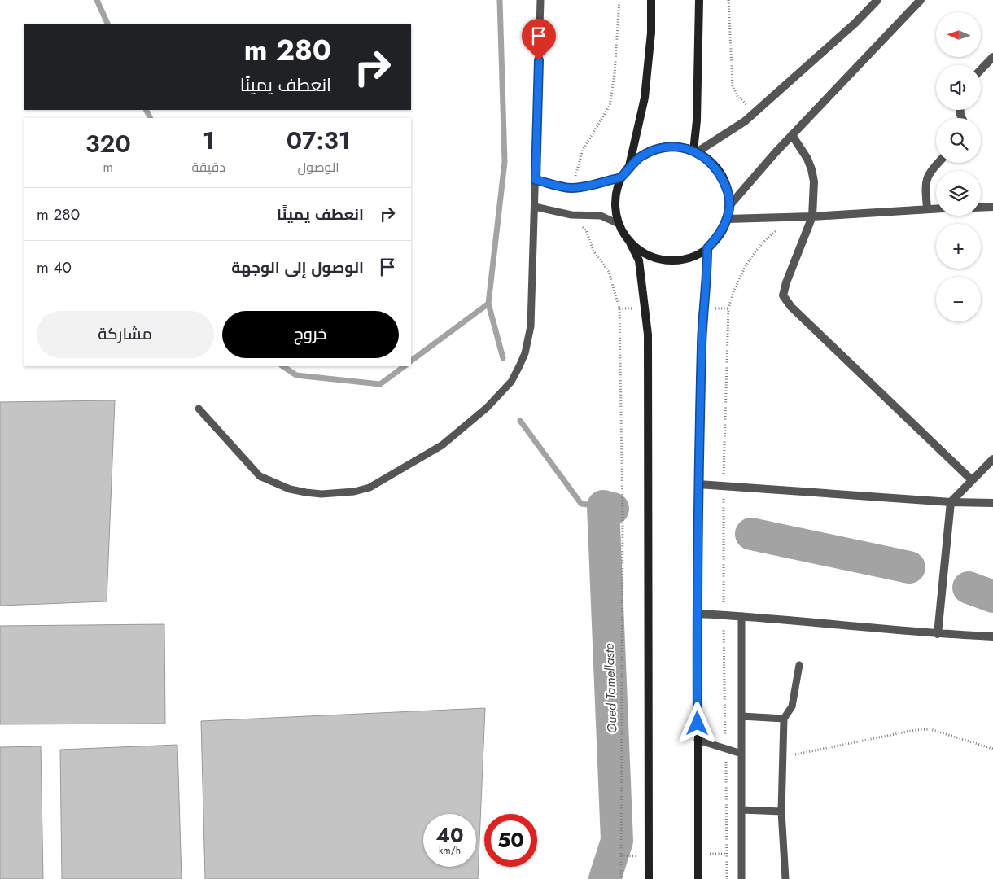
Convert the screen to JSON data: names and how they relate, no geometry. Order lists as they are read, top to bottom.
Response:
{
  "water": ["Oued Tamellaste"],
  "north": "left",
  "page": {
    "map_buttons": ["+", "−"],
    "turn": ["280 m", "انعطف يمينًا"],
    "eta": [
      "07:31",
      "الوصول",
      "1",
      "دقيقة",
      "320",
      "m"
    ],
    "list": [
      {
        "name": "انعطف يمينًا",
        "value": "280 m"
      },
      {
        "name": "الوصول إلى الوجهة",
        "value": "40 m"
      }
    ],
    "buttons": ["خروج", "مشاركة"],
    "speed": "40 km/h",
    "limit": "50"
  }
}
